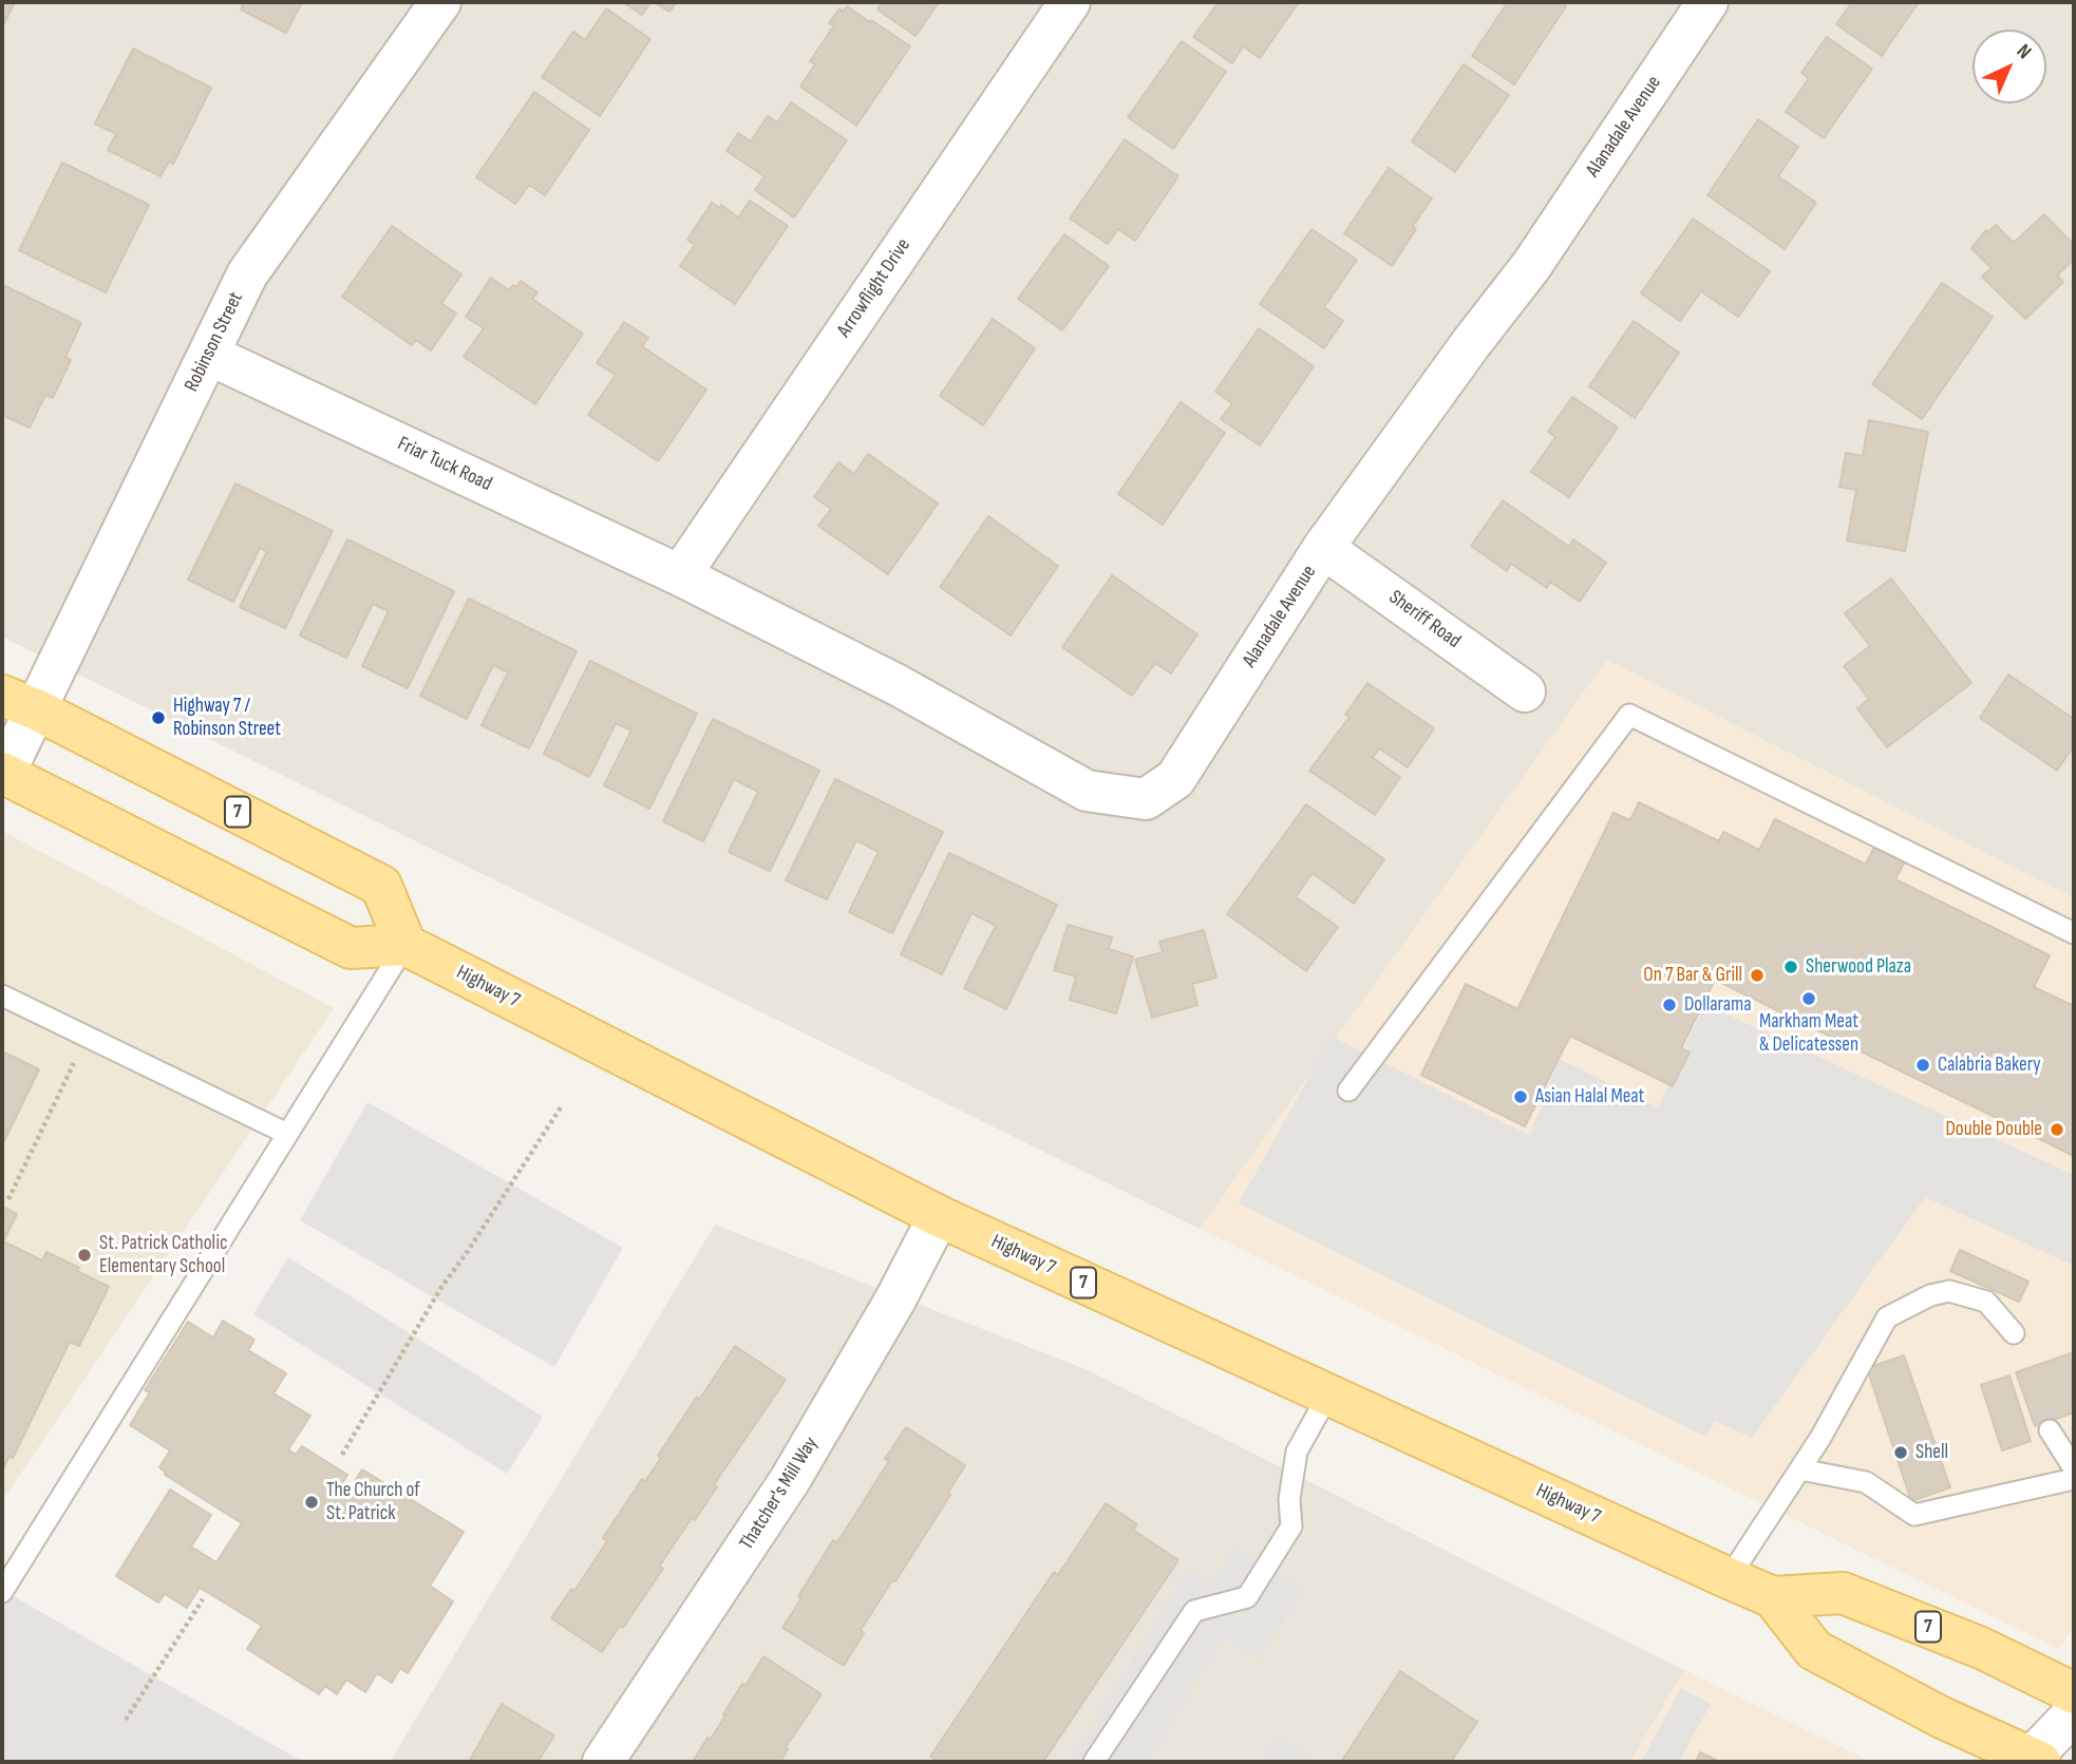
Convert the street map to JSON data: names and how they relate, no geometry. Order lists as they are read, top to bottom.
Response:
{
  "streets": {
    "main road": ["7", "Highway 7"],
    "street": [
      "Alanadale Avenue",
      "Arrowflight Drive",
      "Robinson Street",
      "Friar Tuck Road",
      "Sheriff Road",
      "Thatcher's Mill Way"
    ]
  },
  "crossings": [
    ["Alanadale Avenue", "Arrowflight Drive"],
    ["Alanadale Avenue", "Friar Tuck Road"],
    ["Alanadale Avenue", "Sheriff Road"],
    ["Arrowflight Drive", "Friar Tuck Road"],
    ["Robinson Street", "Friar Tuck Road"],
    ["Robinson Street", "7"],
    ["7", "Highway 7"],
    ["Highway 7", "Thatcher's Mill Way"]
  ],
  "places": [
    "Highway 7 / Robinson Street",
    "Sherwood Plaza",
    "On 7 Bar & Grill",
    "Markham Meat & Delicatessen",
    "Dollarama",
    "Calabria Bakery",
    "Asian Halal Meat",
    "Double Double",
    "St. Patrick Catholic Elementary School",
    "Shell",
    "The Church of St. Patrick"
  ],
  "north": "top right"
}
